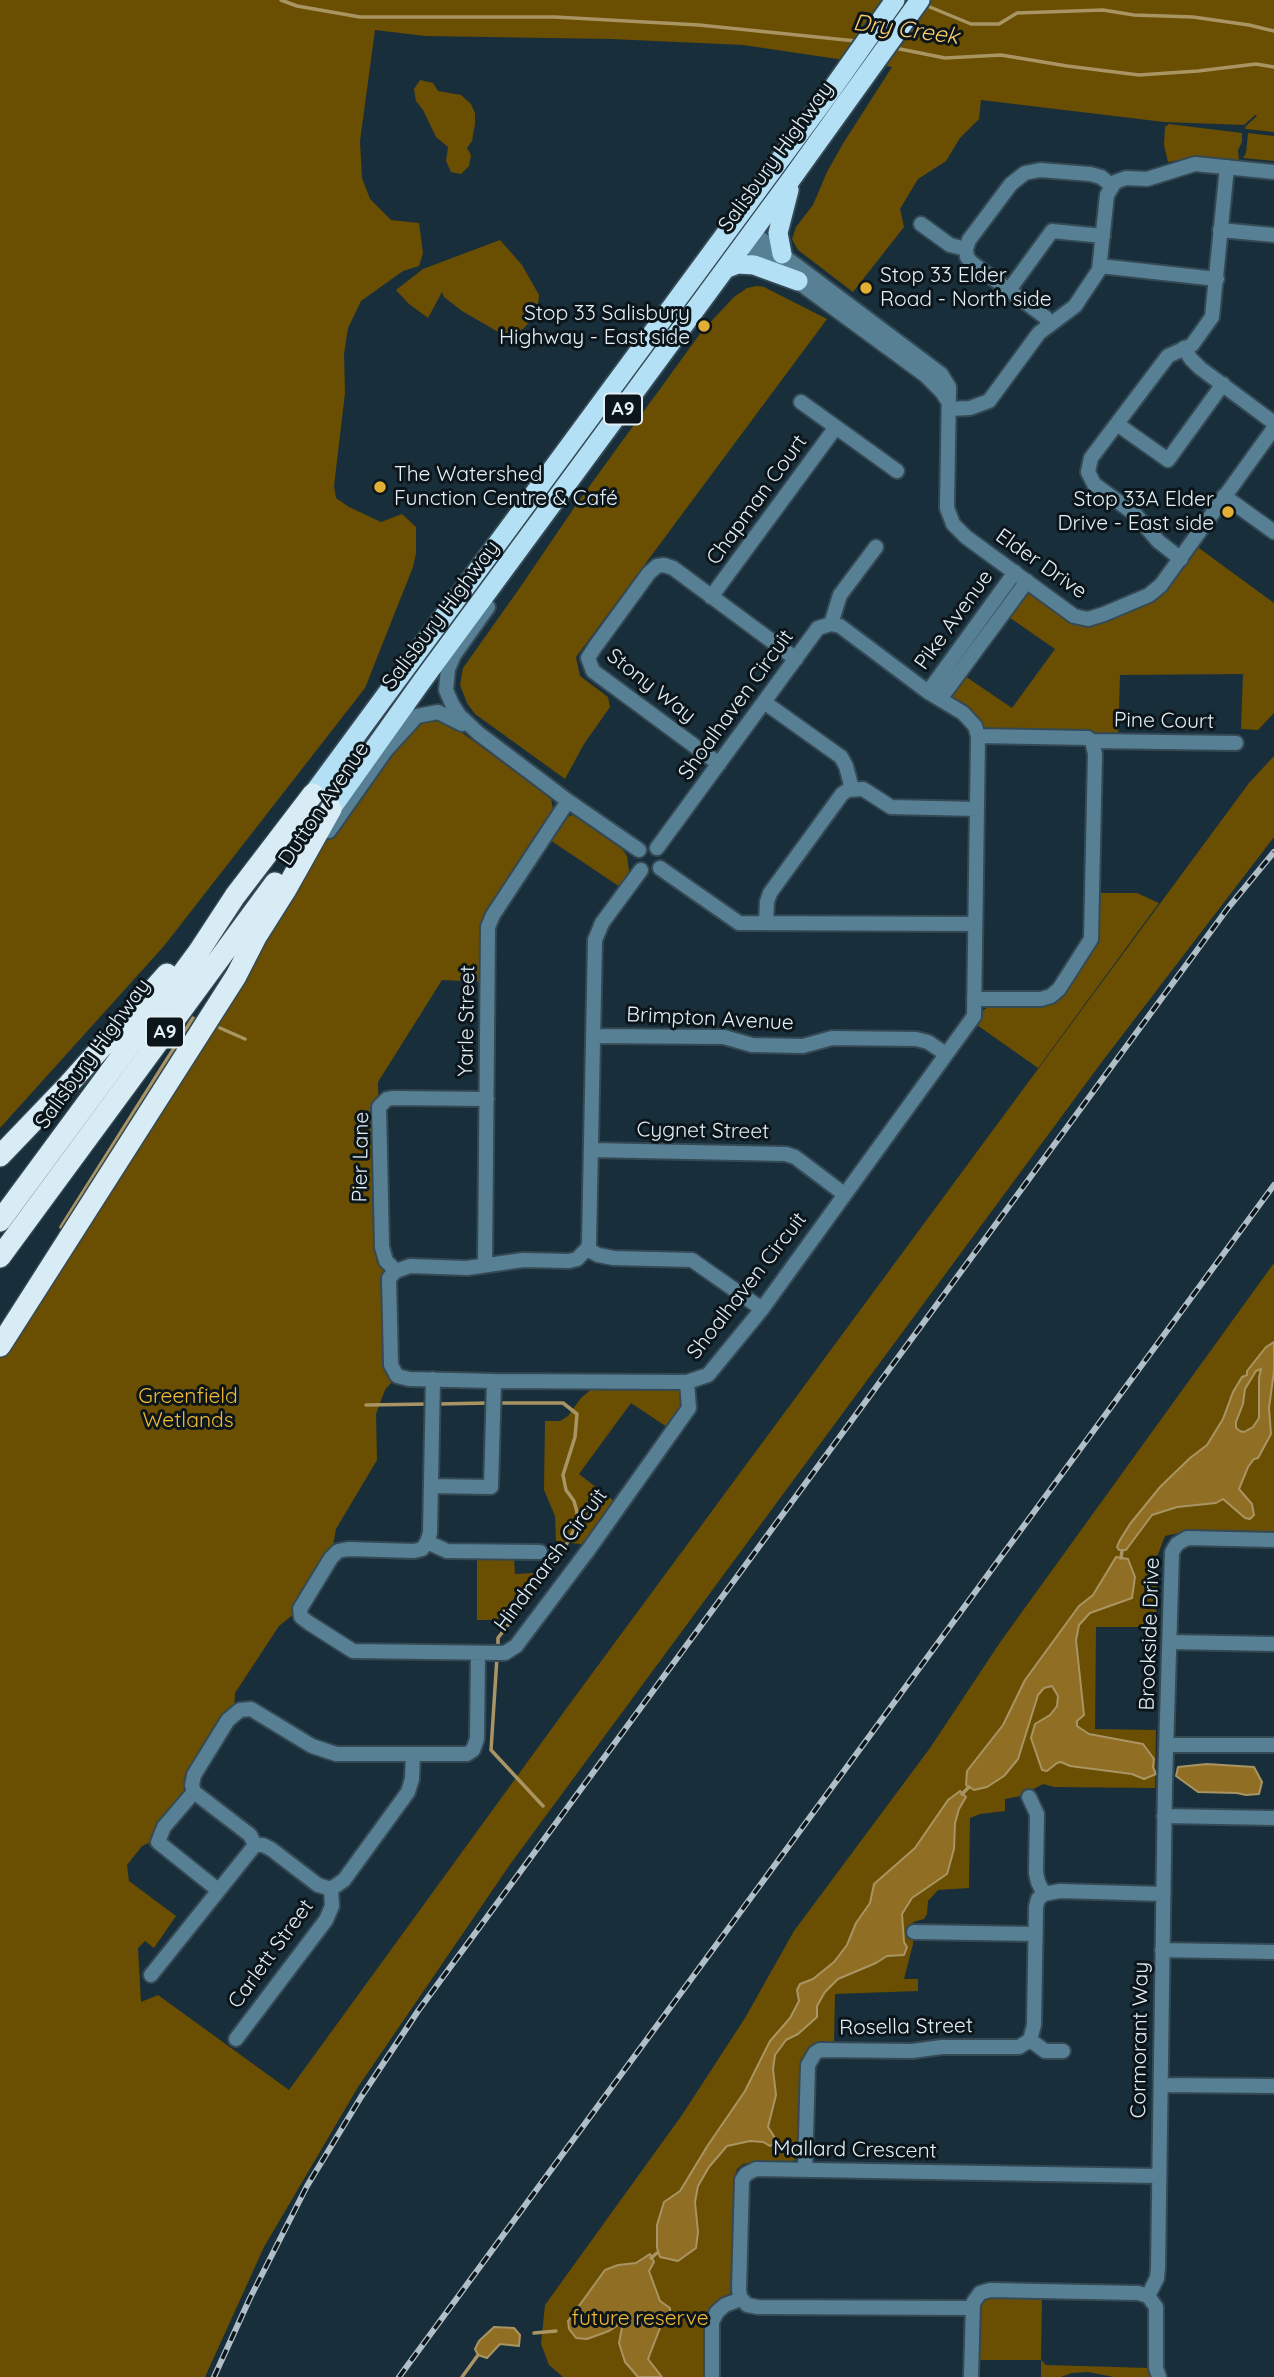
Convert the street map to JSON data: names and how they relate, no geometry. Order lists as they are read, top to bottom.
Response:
{
  "streets": {
    "highway": ["Salisbury Highway", "A9"],
    "street": [
      "Chapman Court",
      "Elder Drive",
      "Pike Avenue",
      "Stony Way",
      "Shoalhaven Circuit",
      "Pine Court",
      "Dutton Avenue",
      "Brimpton Avenue",
      "Yarle Street",
      "Cygnet Street",
      "Pier Lane",
      "Hindmarsh Circuit",
      "Brookside Drive",
      "Carlett Street",
      "Rosella Street",
      "Cormorant Way",
      "Mallard Crescent"
    ]
  },
  "crossings": [
    ["Salisbury Highway", "Elder Drive"],
    ["Salisbury Highway", "Dutton Avenue"],
    ["Chapman Court", "Stony Way"],
    ["Elder Drive", "Pike Avenue"],
    ["Stony Way", "Shoalhaven Circuit"],
    ["Shoalhaven Circuit", "Pine Court"],
    ["Shoalhaven Circuit", "Dutton Avenue"],
    ["Shoalhaven Circuit", "Brimpton Avenue"],
    ["Shoalhaven Circuit", "Cygnet Street"],
    ["Shoalhaven Circuit", "Pier Lane"],
    ["Shoalhaven Circuit", "Hindmarsh Circuit"],
    ["Dutton Avenue", "Yarle Street"],
    ["Yarle Street", "Pier Lane"],
    ["Brookside Drive", "Cormorant Way"],
    ["Rosella Street", "Mallard Crescent"],
    ["Cormorant Way", "Mallard Crescent"]
  ],
  "water": ["Dry Creek"],
  "parks": ["Greenfield Wetlands", "future reserve"],
  "places": [
    "Stop 33 Elder Road - North side",
    "Stop 33 Salisbury Highway - East side",
    "The Watershed Function Centre & Café",
    "Stop 33A Elder Drive - East side"
  ]
}
